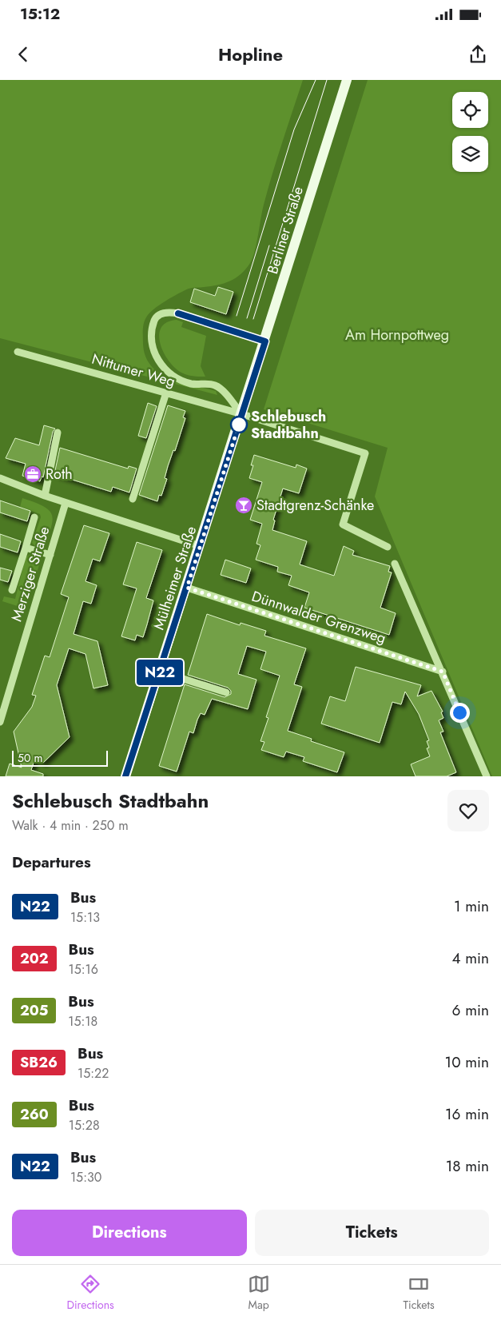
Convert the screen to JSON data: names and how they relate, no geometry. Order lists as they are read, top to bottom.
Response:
{
  "streets": {
    "main road": ["Berliner Straße", "Mülheimer Straße"],
    "street": ["Nittumer Weg", "Merziger Straße", "Dünnwalder Grenzweg"]
  },
  "crossings": [
    ["Berliner Straße", "Mülheimer Straße"],
    ["Nittumer Weg", "Mülheimer Straße"],
    ["Mülheimer Straße", "Dünnwalder Grenzweg"]
  ],
  "parks": ["Am Hornpottweg"],
  "places": {
    "other": ["Schlebusch Stadtbahn"],
    "office": ["Roth"],
    "bar": ["Stadtgrenz-Schänke"]
  },
  "lines": ["bus line N22"],
  "scale_bar": "50 m",
  "page": {
    "status": "15:12",
    "header": "Hopline",
    "on_map": "N22",
    "scale": "50 m",
    "heading": [
      ["Schlebusch Stadtbahn", "Walk · 4 min · 250 m"],
      "Departures"
    ],
    "list": [
      {
        "mark": "N22",
        "name": "Bus",
        "note": "15:13",
        "value": "1 min"
      },
      {
        "mark": "202",
        "name": "Bus",
        "note": "15:16",
        "value": "4 min"
      },
      {
        "mark": "205",
        "name": "Bus",
        "note": "15:18",
        "value": "6 min"
      },
      {
        "mark": "SB26",
        "name": "Bus",
        "note": "15:22",
        "value": "10 min"
      },
      {
        "mark": "260",
        "name": "Bus",
        "note": "15:28",
        "value": "16 min"
      },
      {
        "mark": "N22",
        "name": "Bus",
        "note": "15:30",
        "value": "18 min"
      }
    ],
    "buttons": ["Directions", "Tickets"],
    "tabs": ["Directions", "Map", "Tickets"]
  }
}
